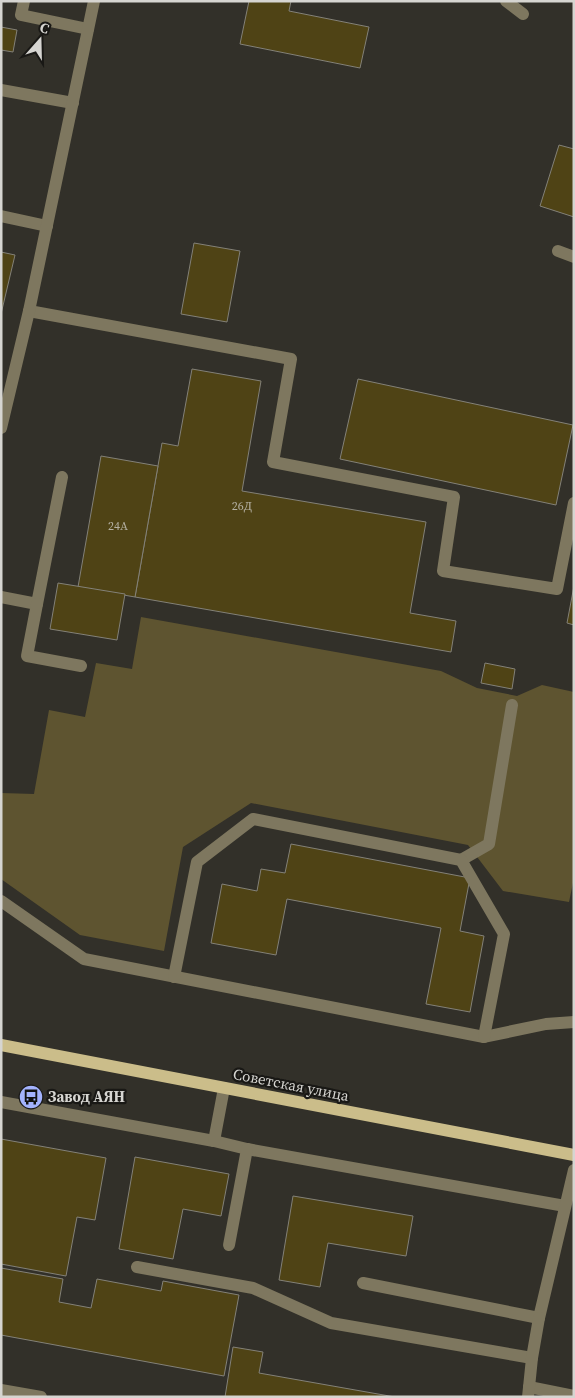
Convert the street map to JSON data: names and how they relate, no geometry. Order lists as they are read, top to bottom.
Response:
{
  "streets": {
    "main road": ["Советская улица"]
  },
  "places": {
    "bus stop": ["Завод АЯН"]
  },
  "house_numbers": ["26Д", "24А"],
  "north": "top"
}
